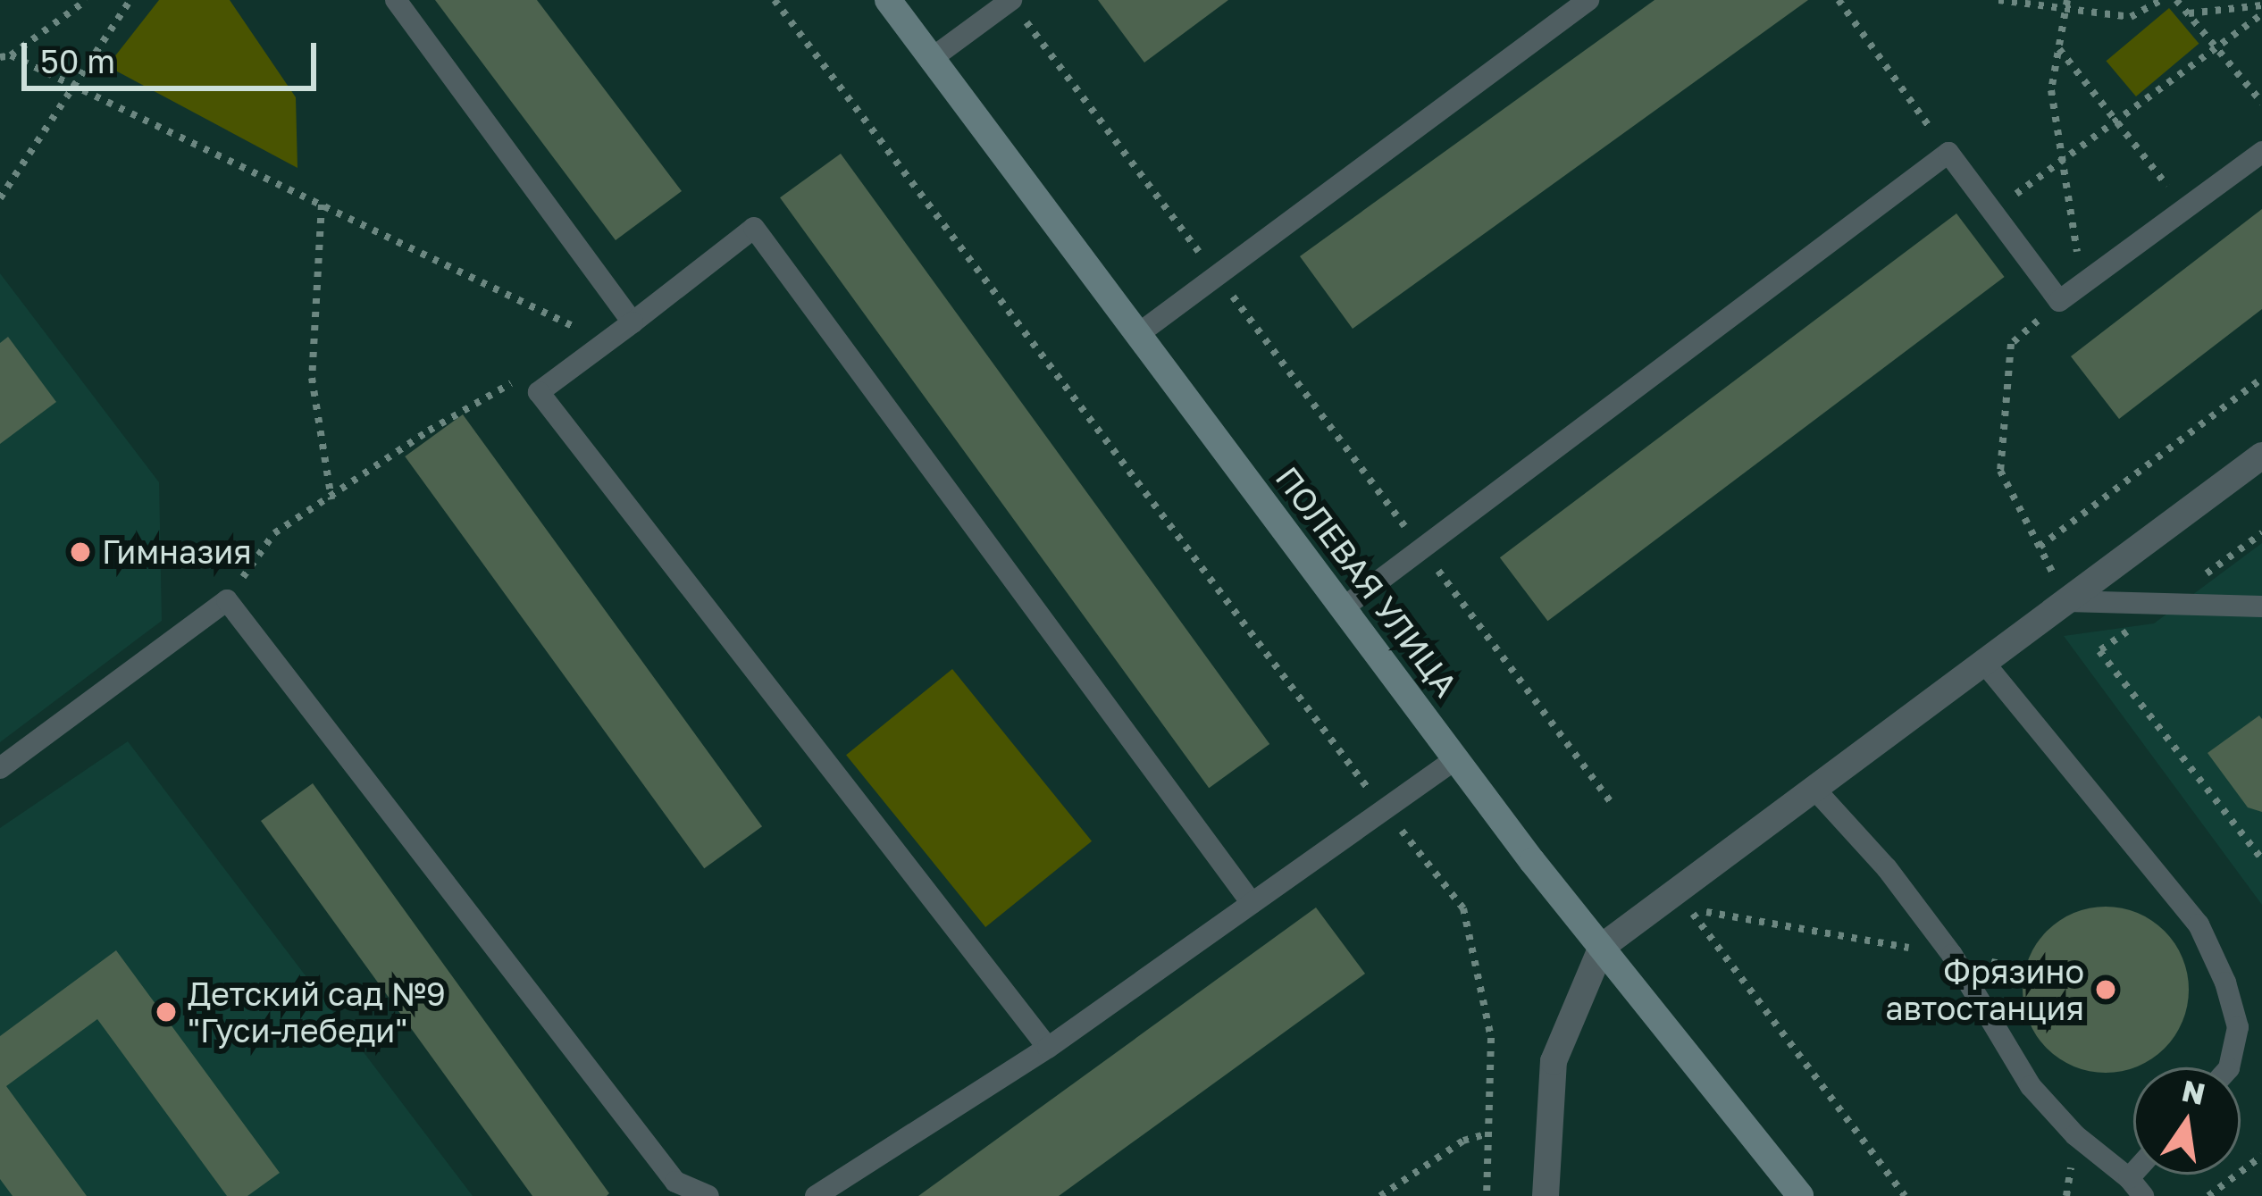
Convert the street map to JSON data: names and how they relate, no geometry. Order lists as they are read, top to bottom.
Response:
{
  "streets": {
    "street": ["ПОЛЕВАЯ УЛИЦА"]
  },
  "places": ["Гимназия", "Фрязино автостанция", "Детский сад №9 \"Гуси-лебеди\""],
  "scale_bar": "50 m",
  "north": "top"
}
